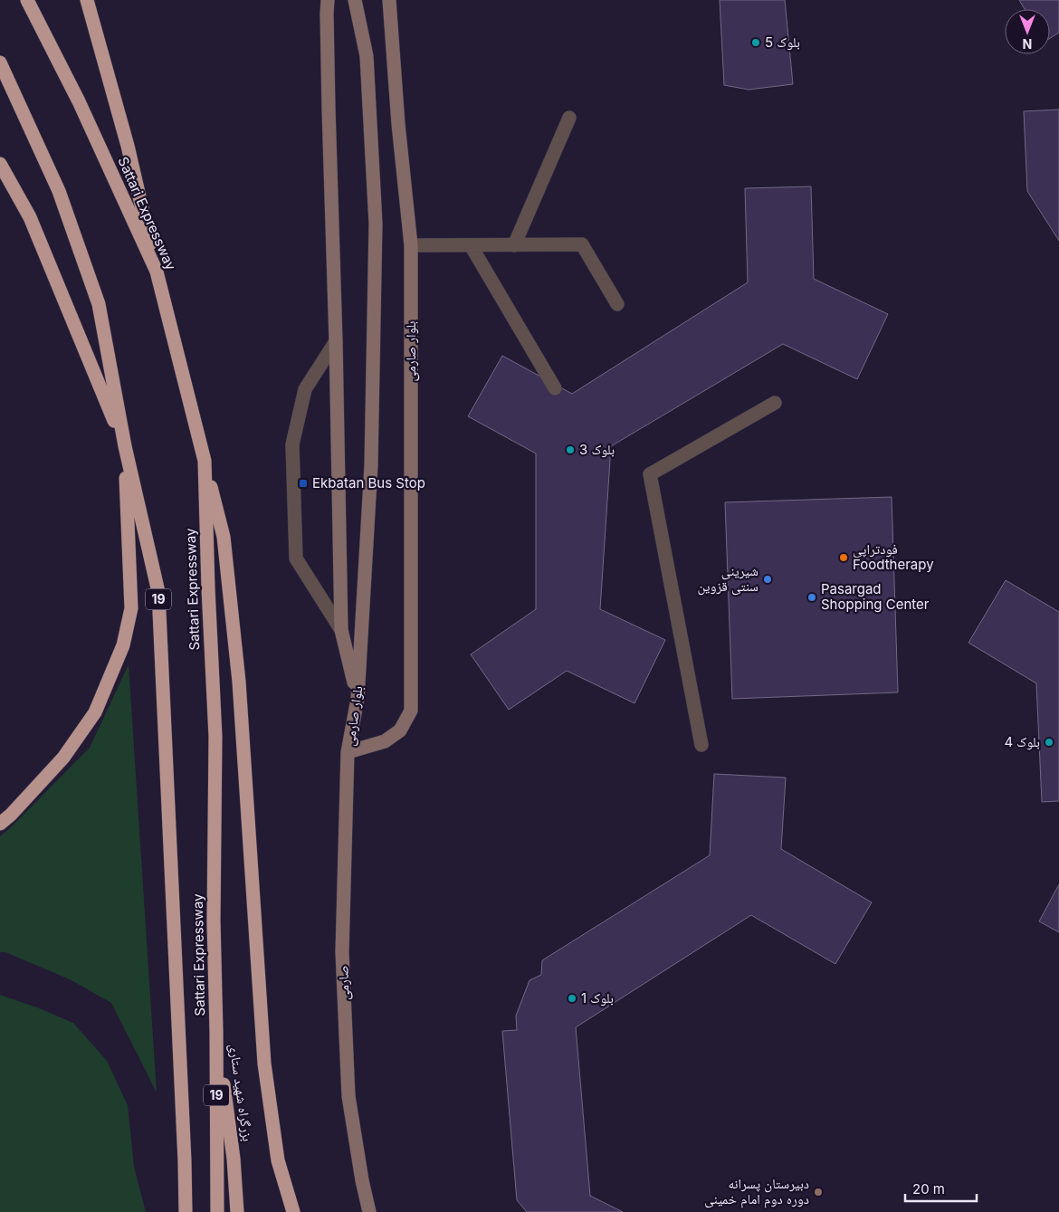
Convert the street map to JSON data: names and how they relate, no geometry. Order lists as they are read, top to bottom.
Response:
{
  "streets": {
    "highway": ["Sattari Expressway", "19", "بزرگراه شهید ستاری"],
    "street": ["بلوار صارمی", "صارمی"]
  },
  "crossings": [
    ["Sattari Expressway", "بزرگراه شهید ستاری"],
    ["بلوار صارمی", "صارمی"]
  ],
  "places": {
    "other": [
      "بلوک 5",
      "بلوک 3",
      "فودتراپی Foodtherapy",
      "شیرینی سنتی قزوین",
      "Pasargad Shopping Center",
      "بلوک 4",
      "بلوک 1",
      "دبیرستان پسرانه دوره دوم امام خمینی"
    ],
    "transit": ["Ekbatan Bus Stop"]
  },
  "scale_bar": "20 m",
  "north": "bottom"
}
